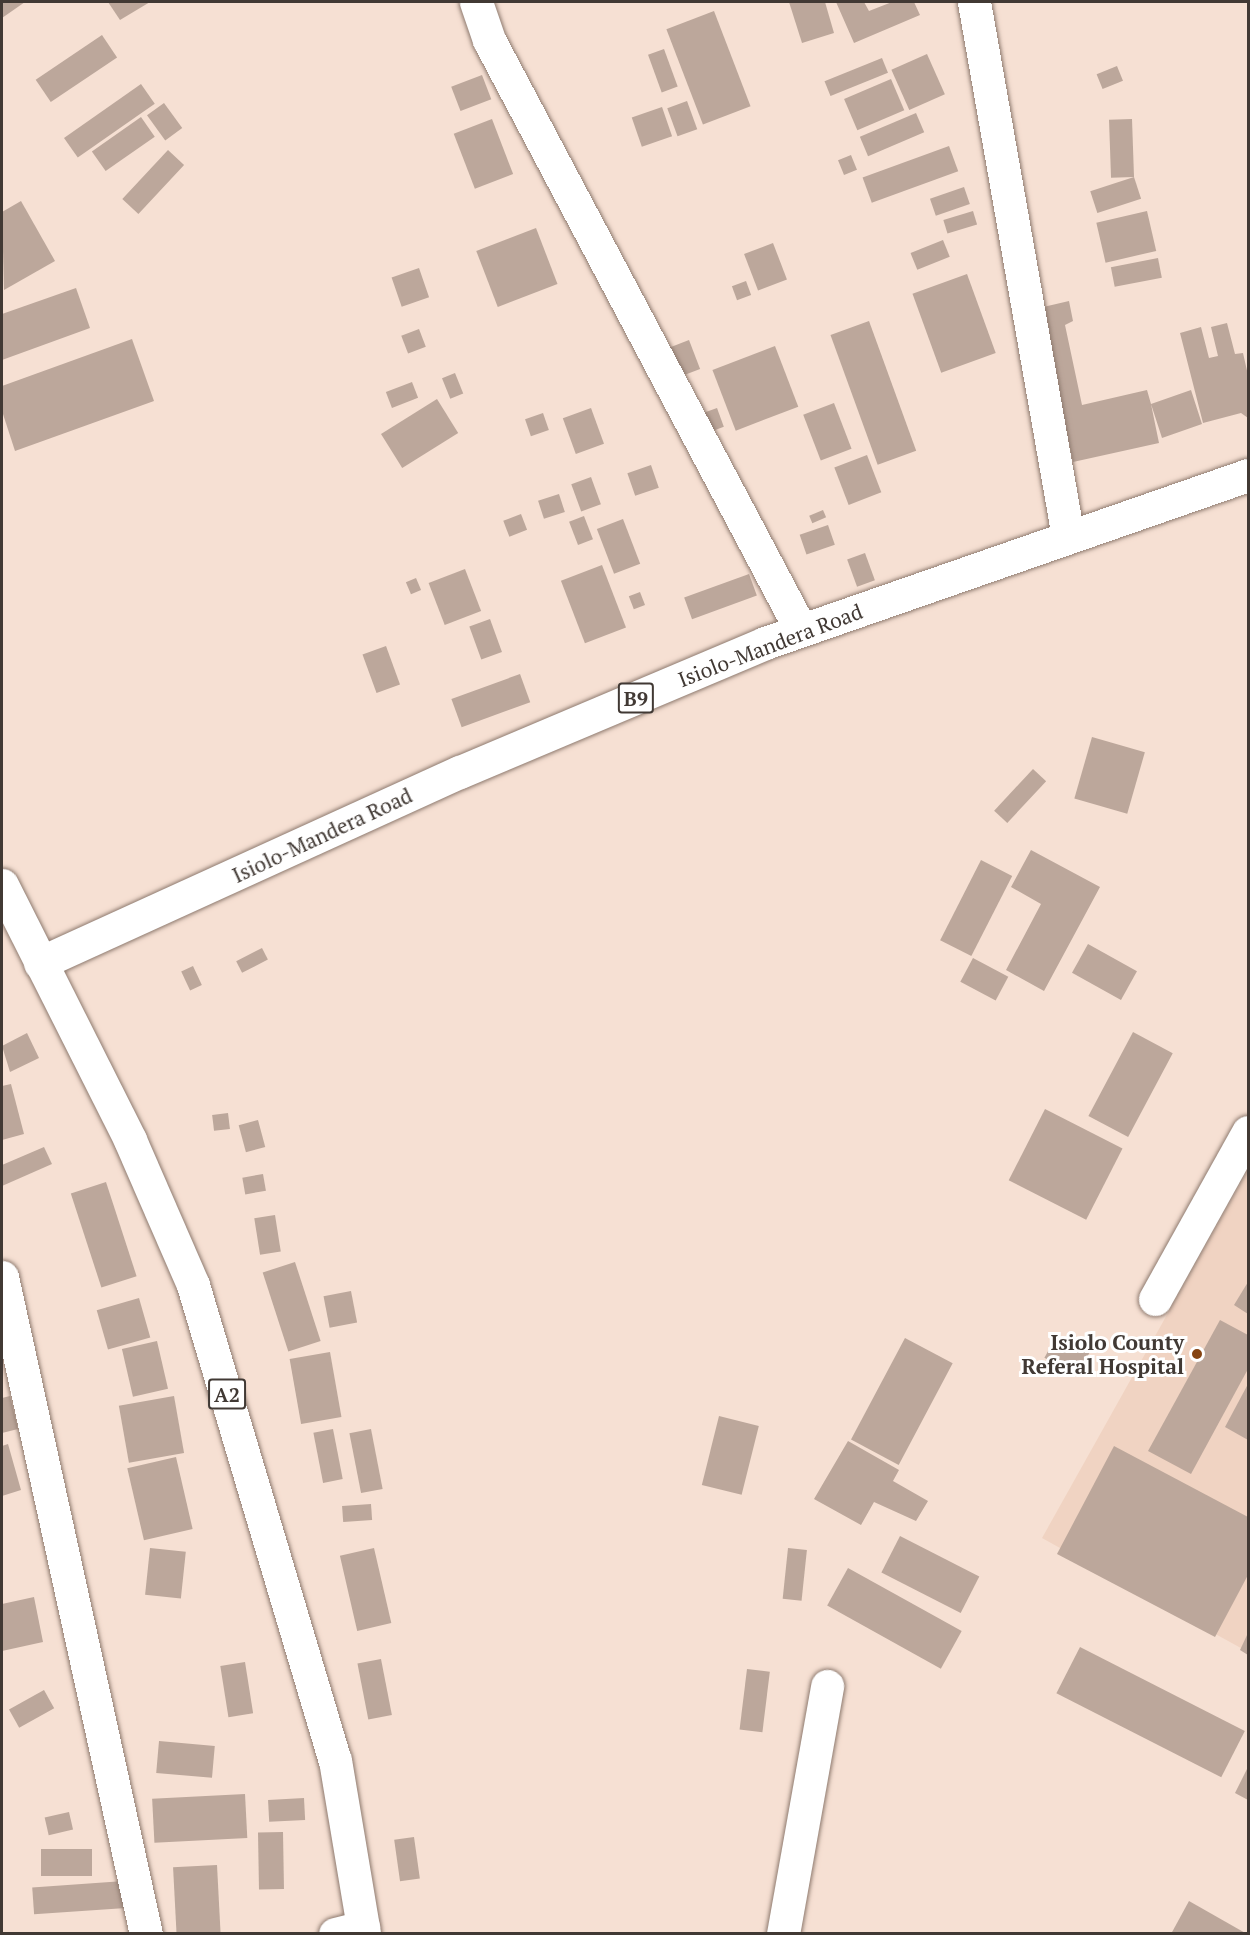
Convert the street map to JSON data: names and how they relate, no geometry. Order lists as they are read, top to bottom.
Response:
{
  "streets": {
    "main road": ["Isiolo-Mandera Road", "B9", "A2"]
  },
  "crossings": [
    ["Isiolo-Mandera Road", "A2"]
  ],
  "places": ["Isiolo County Referal Hospital"]
}
